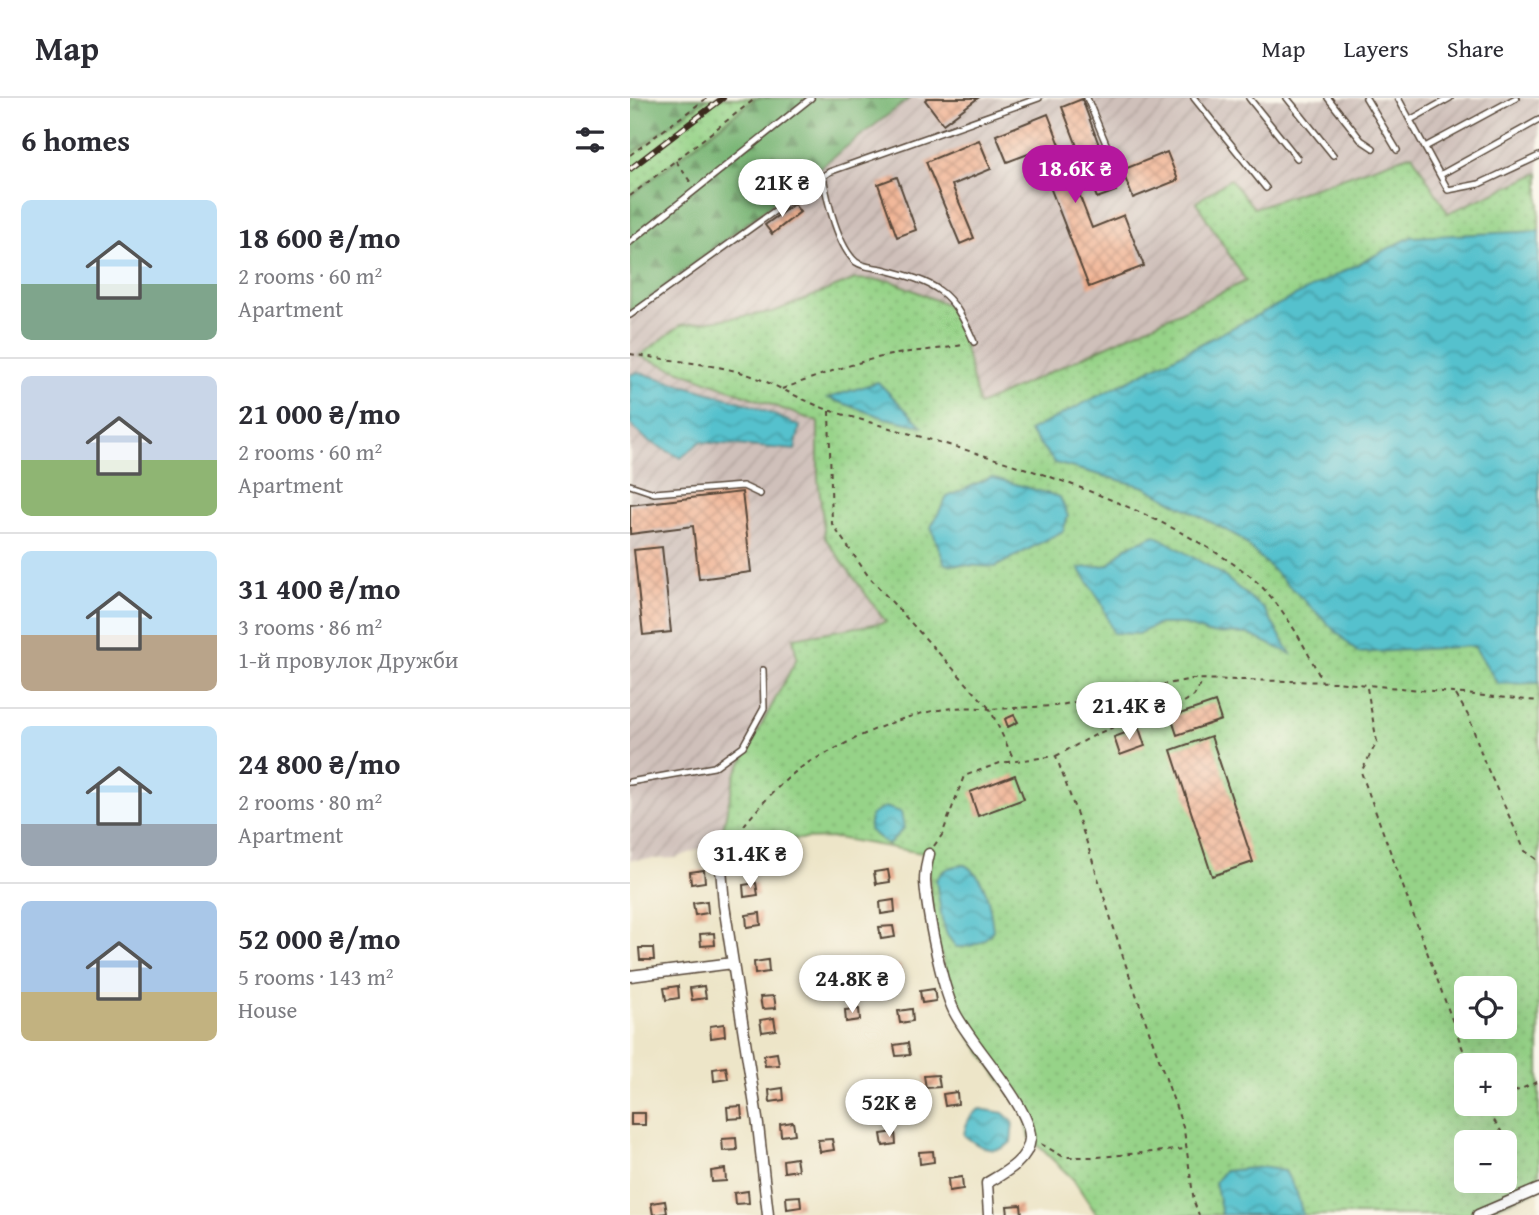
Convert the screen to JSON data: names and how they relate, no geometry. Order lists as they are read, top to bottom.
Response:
{
  "page": {
    "header": "Map",
    "nav": ["Map", "Layers", "Share"],
    "heading": "6 homes",
    "price": [
      "18.6K ₴",
      "21K ₴",
      "21.4K ₴",
      "31.4K ₴",
      "24.8K ₴",
      "52K ₴"
    ],
    "list": [
      {
        "name": "18 600 ₴/mo",
        "note": "2 rooms · 60 m² · Apartment"
      },
      {
        "name": "21 000 ₴/mo",
        "note": "2 rooms · 60 m² · Apartment"
      },
      {
        "name": "31 400 ₴/mo",
        "note": "3 rooms · 86 m² · 1-й провулок Дружби"
      },
      {
        "name": "24 800 ₴/mo",
        "note": "2 rooms · 80 m² · Apartment"
      },
      {
        "name": "52 000 ₴/mo",
        "note": "5 rooms · 143 m² · House"
      }
    ],
    "map_buttons": ["+", "−"]
  }
}
